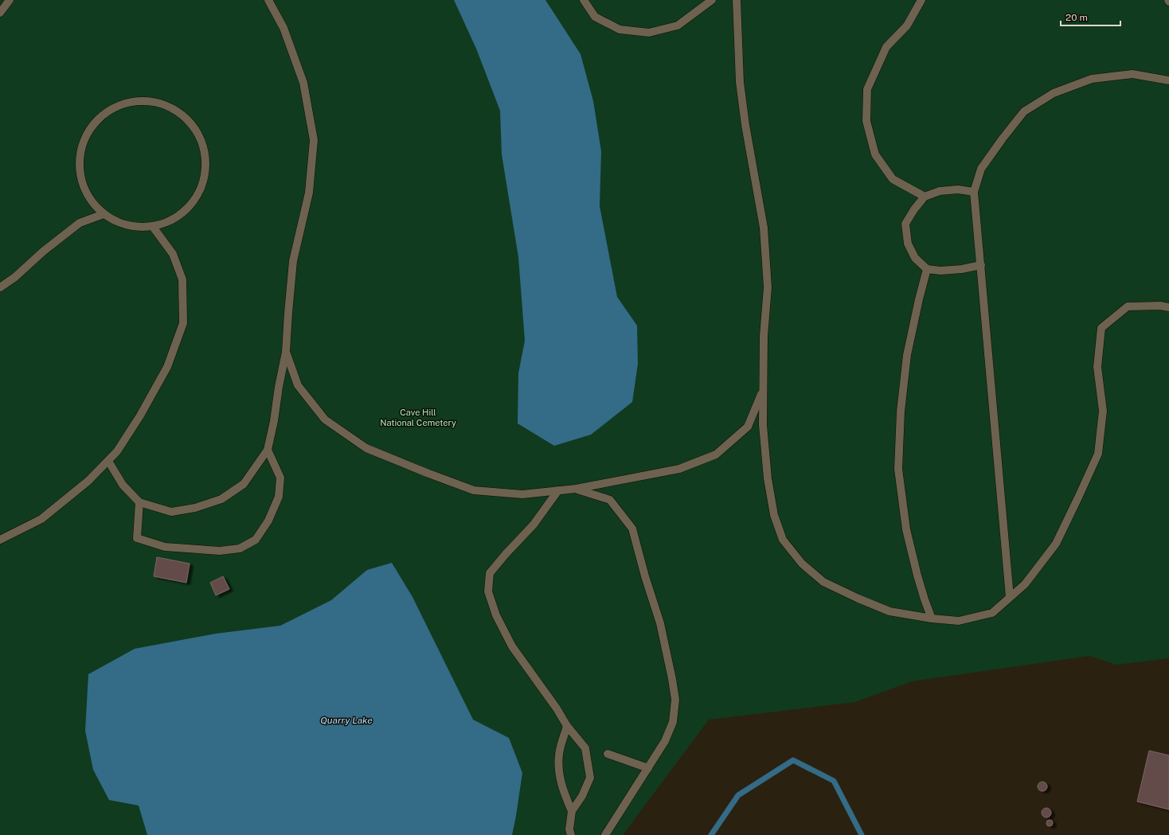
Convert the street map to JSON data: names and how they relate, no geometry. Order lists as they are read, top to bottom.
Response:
{
  "water": ["Quarry Lake"],
  "parks": ["Cave Hill National Cemetery"],
  "scale_bar": "20 m"
}
